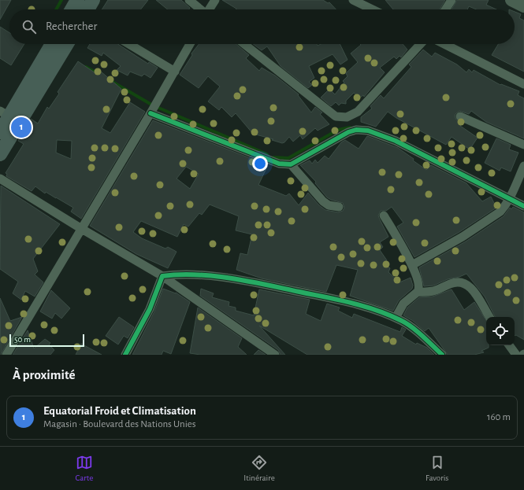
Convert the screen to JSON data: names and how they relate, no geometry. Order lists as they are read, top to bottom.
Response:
{
  "scale_bar": "50 m",
  "page": {
    "search": "Rechercher",
    "pins": "1",
    "scale": "50 m",
    "heading": "À proximité",
    "list": [
      {
        "mark": "1",
        "name": "Equatorial Froid et Climatisation",
        "note": "Magasin · Boulevard des Nations Unies",
        "value": "160 m"
      }
    ],
    "nav": ["Carte", "Itinéraire", "Favoris"]
  }
}
